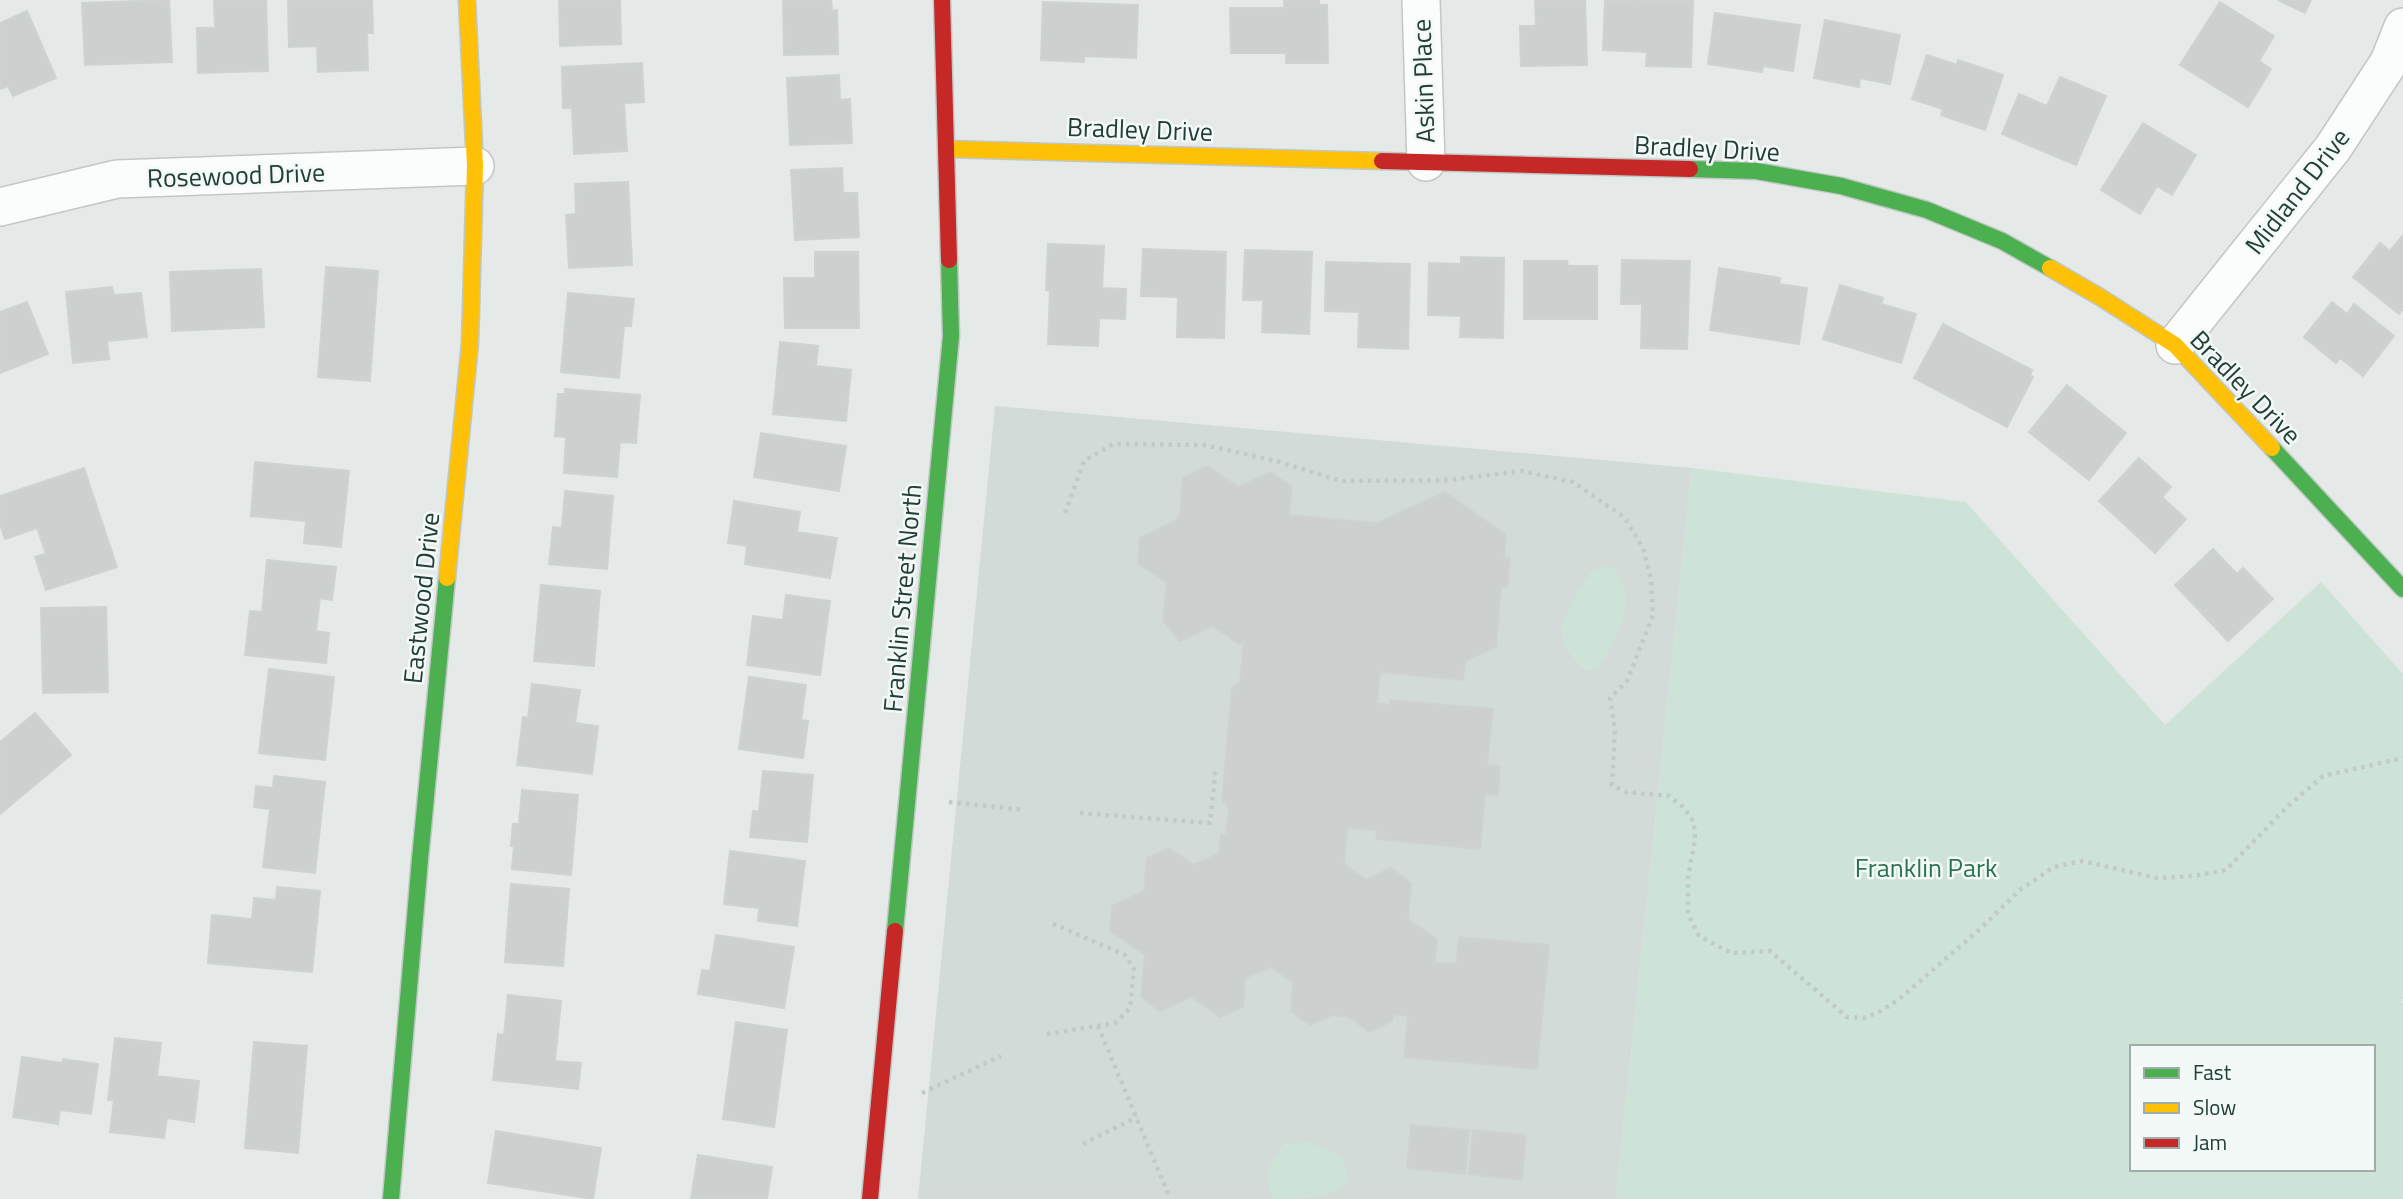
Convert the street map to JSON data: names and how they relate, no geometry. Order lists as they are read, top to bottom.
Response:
{
  "streets": {
    "street": [
      "Askin Place",
      "Bradley Drive",
      "Rosewood Drive",
      "Midland Drive",
      "Eastwood Drive",
      "Franklin Street North"
    ]
  },
  "crossings": [
    ["Askin Place", "Bradley Drive"],
    ["Bradley Drive", "Midland Drive"],
    ["Bradley Drive", "Franklin Street North"],
    ["Rosewood Drive", "Eastwood Drive"]
  ],
  "parks": ["Franklin Park"],
  "legend": ["Fast", "Slow", "Jam"]
}
